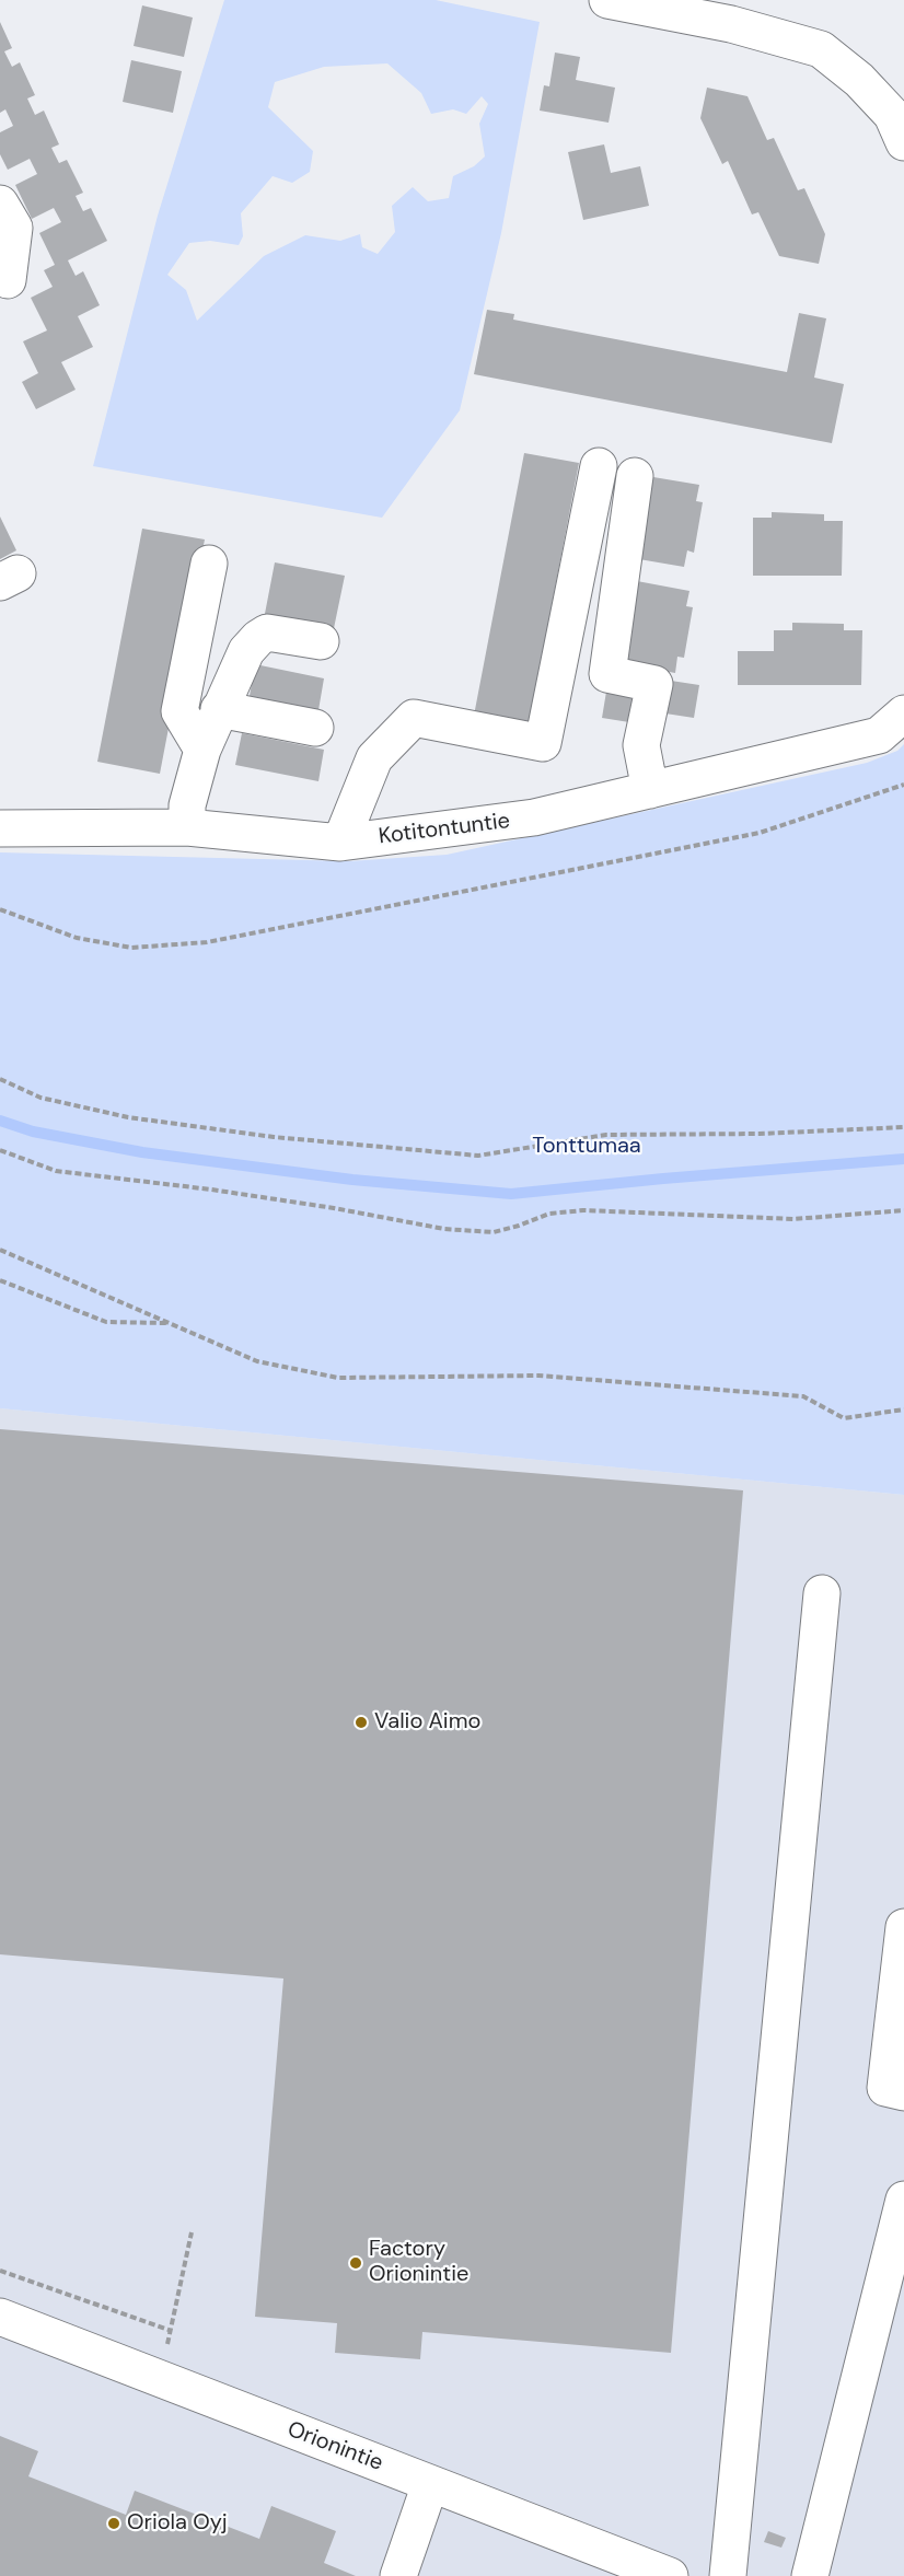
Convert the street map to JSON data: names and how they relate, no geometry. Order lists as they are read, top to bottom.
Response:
{
  "streets": {
    "street": ["Kotitontuntie", "Orionintie"]
  },
  "parks": ["Tonttumaa"],
  "places": ["Valio Aimo", "Factory Orionintie", "Oriola Oyj"]
}
